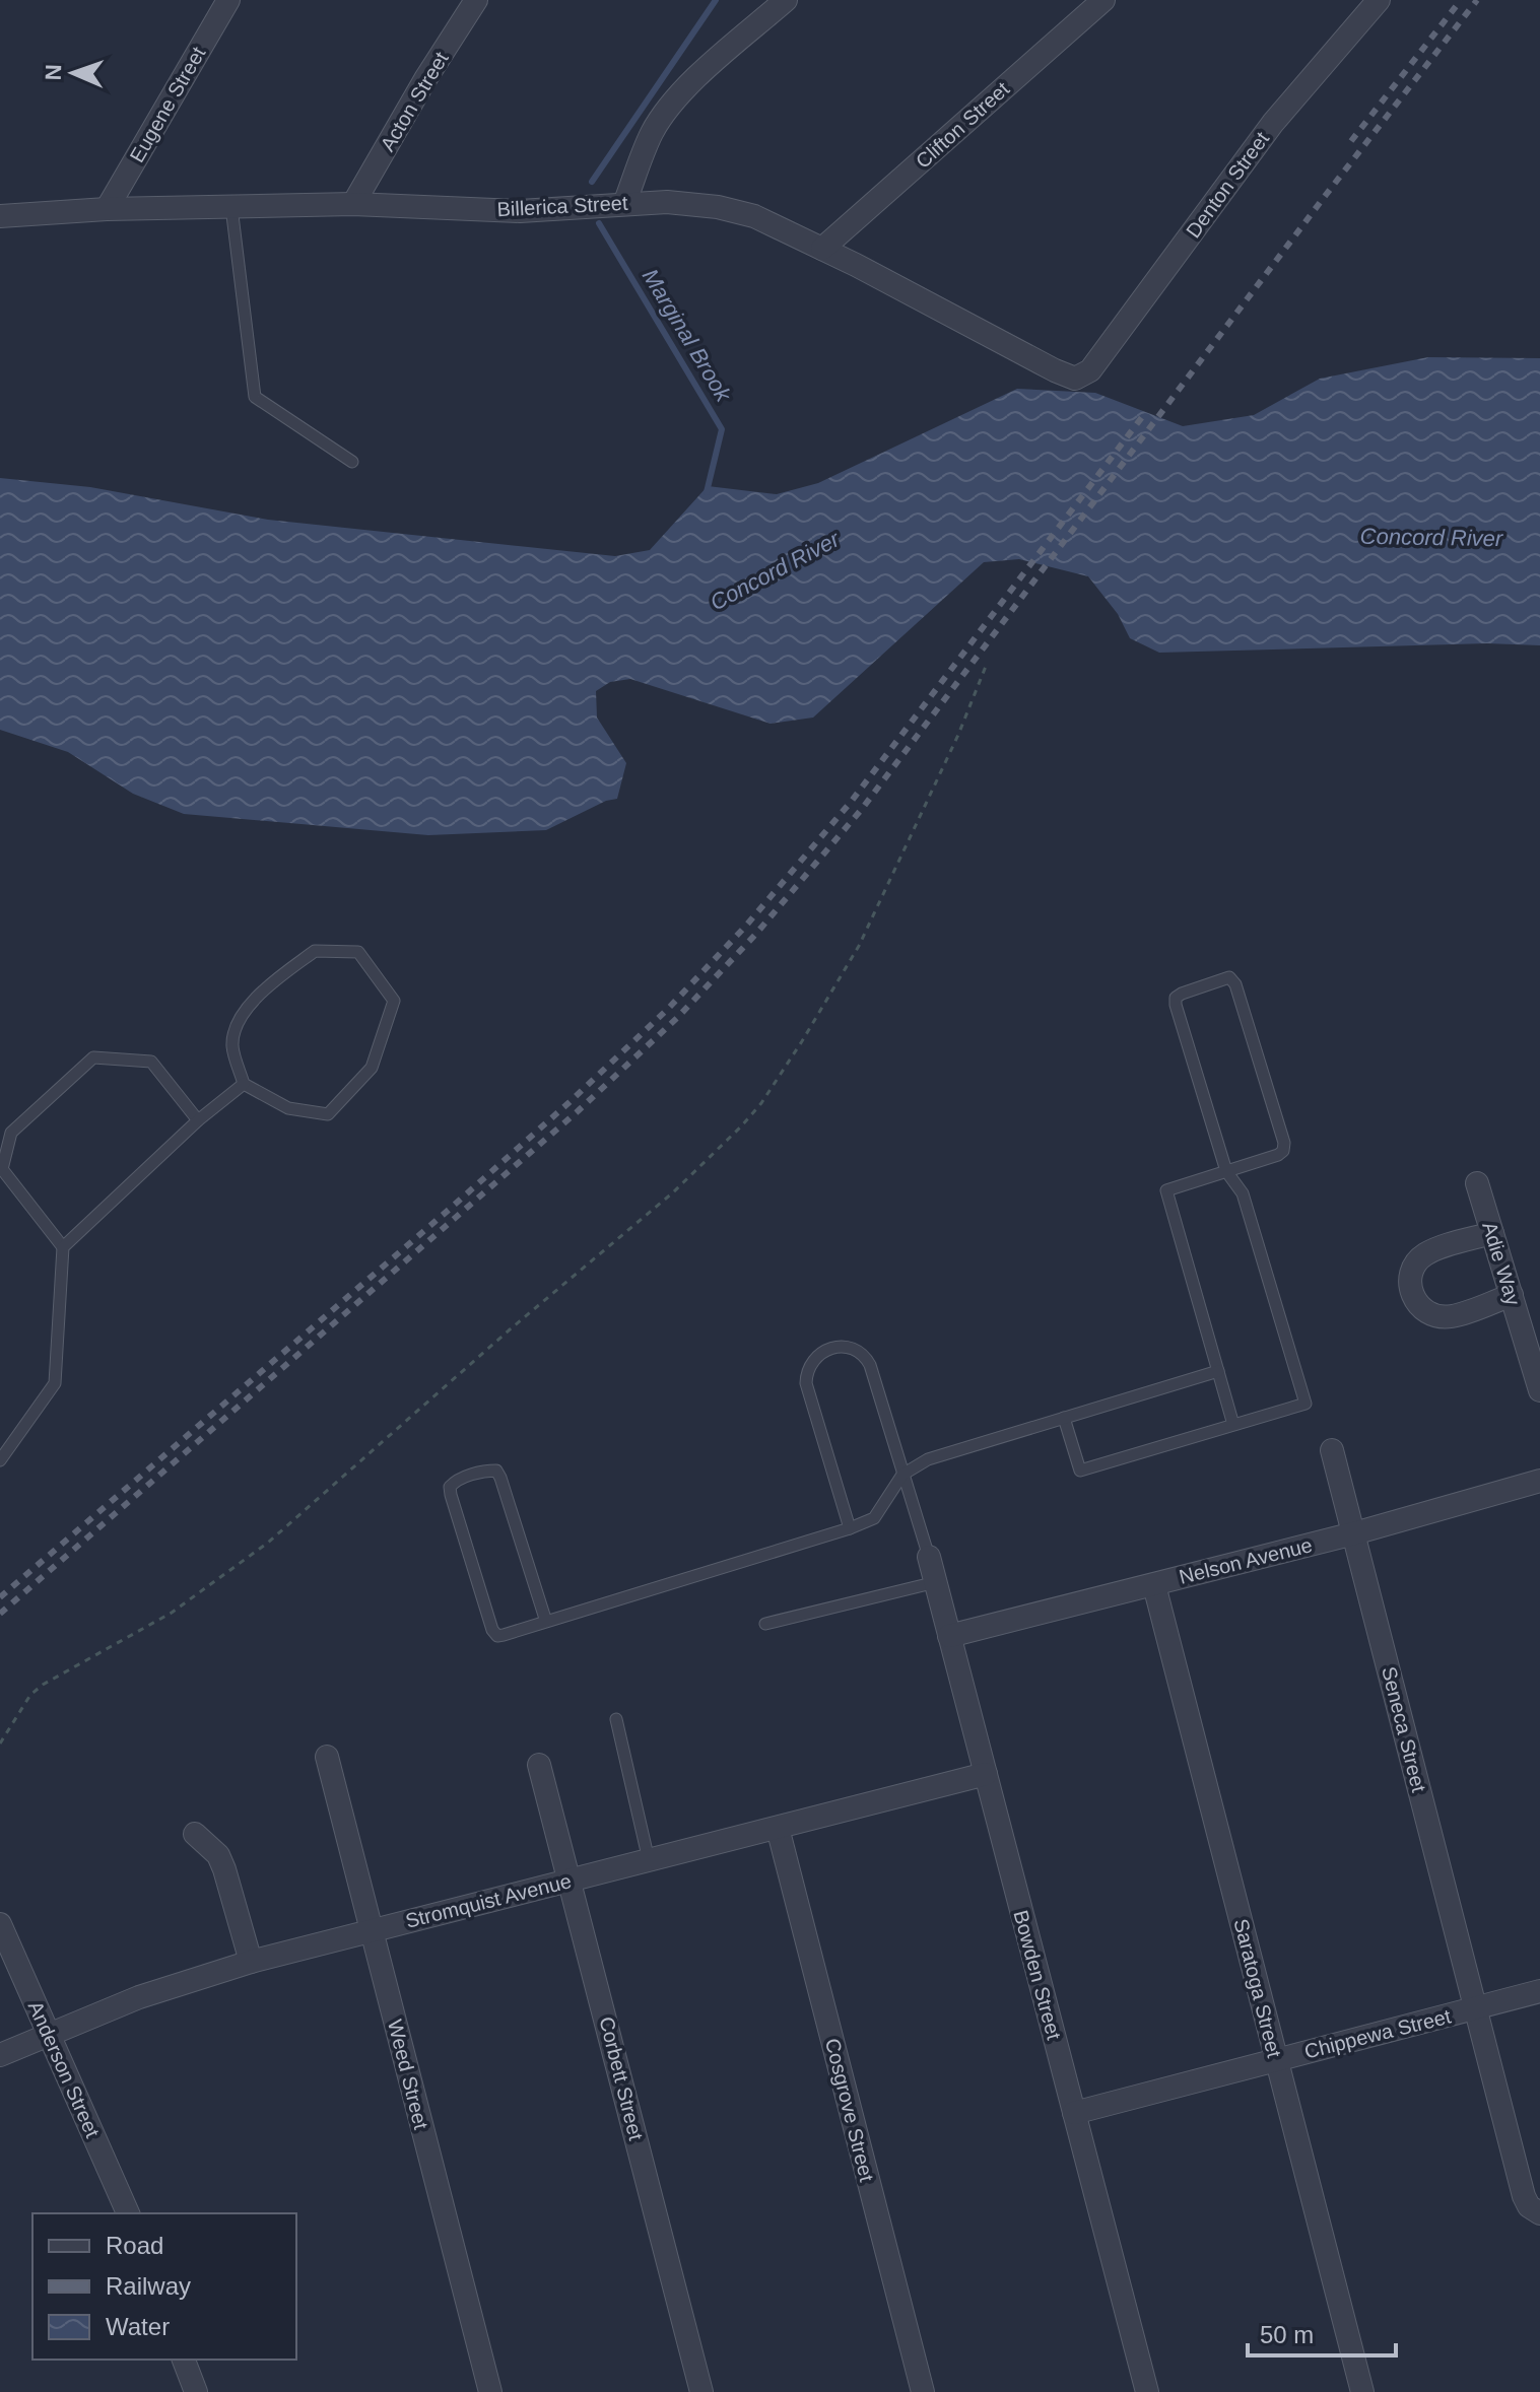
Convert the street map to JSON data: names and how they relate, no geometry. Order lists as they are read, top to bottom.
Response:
{
  "streets": {
    "street": [
      "Acton Street",
      "Eugene Street",
      "Clifton Street",
      "Denton Street",
      "Billerica Street",
      "Adie Way",
      "Nelson Avenue",
      "Seneca Street",
      "Stromquist Avenue",
      "Bowden Street",
      "Saratoga Street",
      "Chippewa Street",
      "Anderson Street",
      "Weed Street",
      "Corbett Street",
      "Cosgrove Street"
    ]
  },
  "crossings": [
    ["Acton Street", "Billerica Street"],
    ["Eugene Street", "Billerica Street"],
    ["Clifton Street", "Billerica Street"],
    ["Denton Street", "Billerica Street"],
    ["Nelson Avenue", "Seneca Street"],
    ["Nelson Avenue", "Bowden Street"],
    ["Nelson Avenue", "Saratoga Street"],
    ["Seneca Street", "Chippewa Street"],
    ["Stromquist Avenue", "Bowden Street"],
    ["Stromquist Avenue", "Anderson Street"],
    ["Stromquist Avenue", "Weed Street"],
    ["Stromquist Avenue", "Corbett Street"],
    ["Stromquist Avenue", "Cosgrove Street"],
    ["Bowden Street", "Chippewa Street"],
    ["Saratoga Street", "Chippewa Street"]
  ],
  "water": ["Marginal Brook", "Concord River"],
  "legend": ["Road", "Railway", "Water"],
  "scale_bar": "50 m",
  "north": "left"
}
